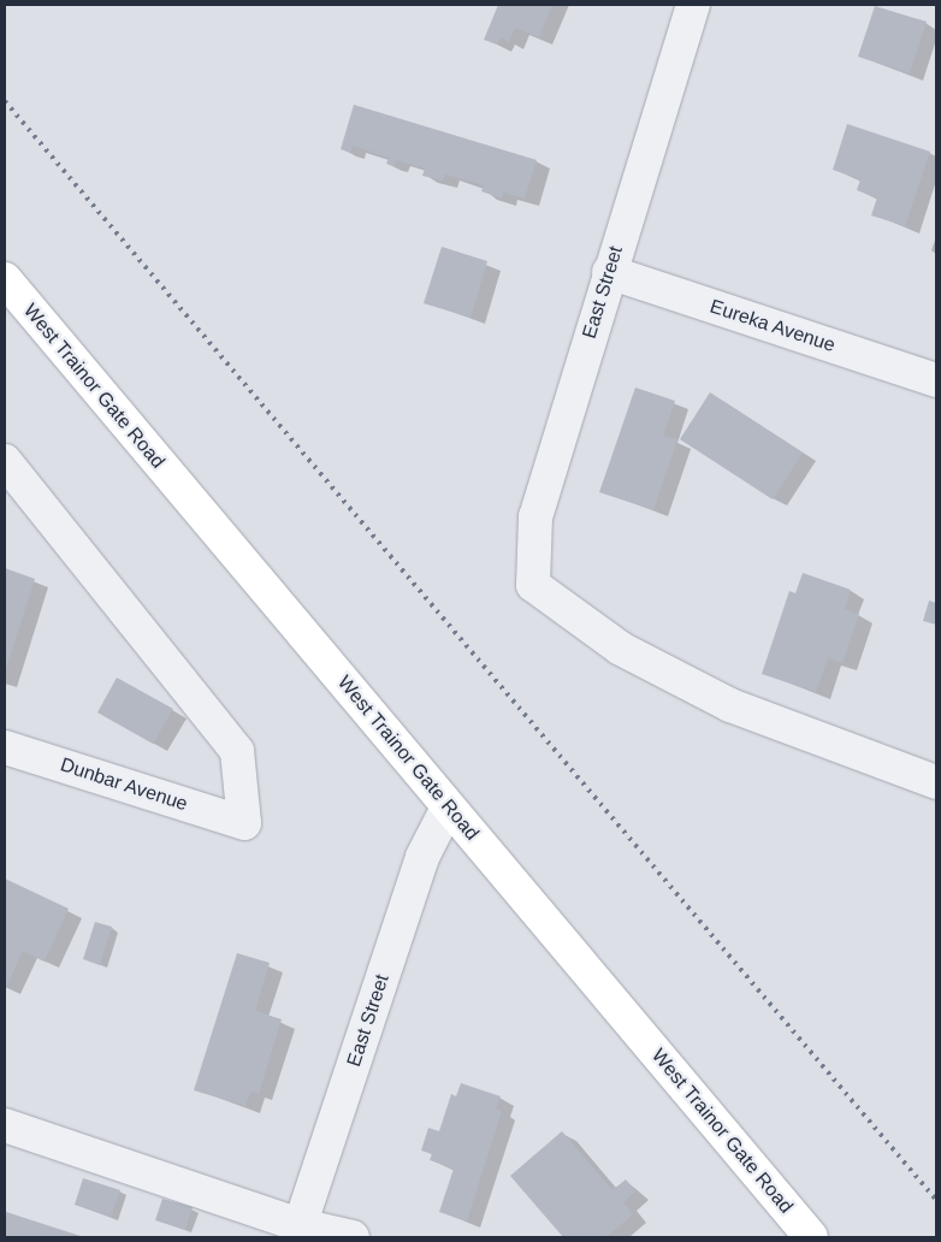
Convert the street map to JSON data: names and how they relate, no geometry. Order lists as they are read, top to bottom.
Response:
{
  "streets": {
    "main road": ["West Trainor Gate Road"],
    "street": ["East Street", "Eureka Avenue", "Dunbar Avenue"]
  },
  "crossings": [
    ["East Street", "Eureka Avenue"],
    ["East Street", "West Trainor Gate Road"]
  ]
}
